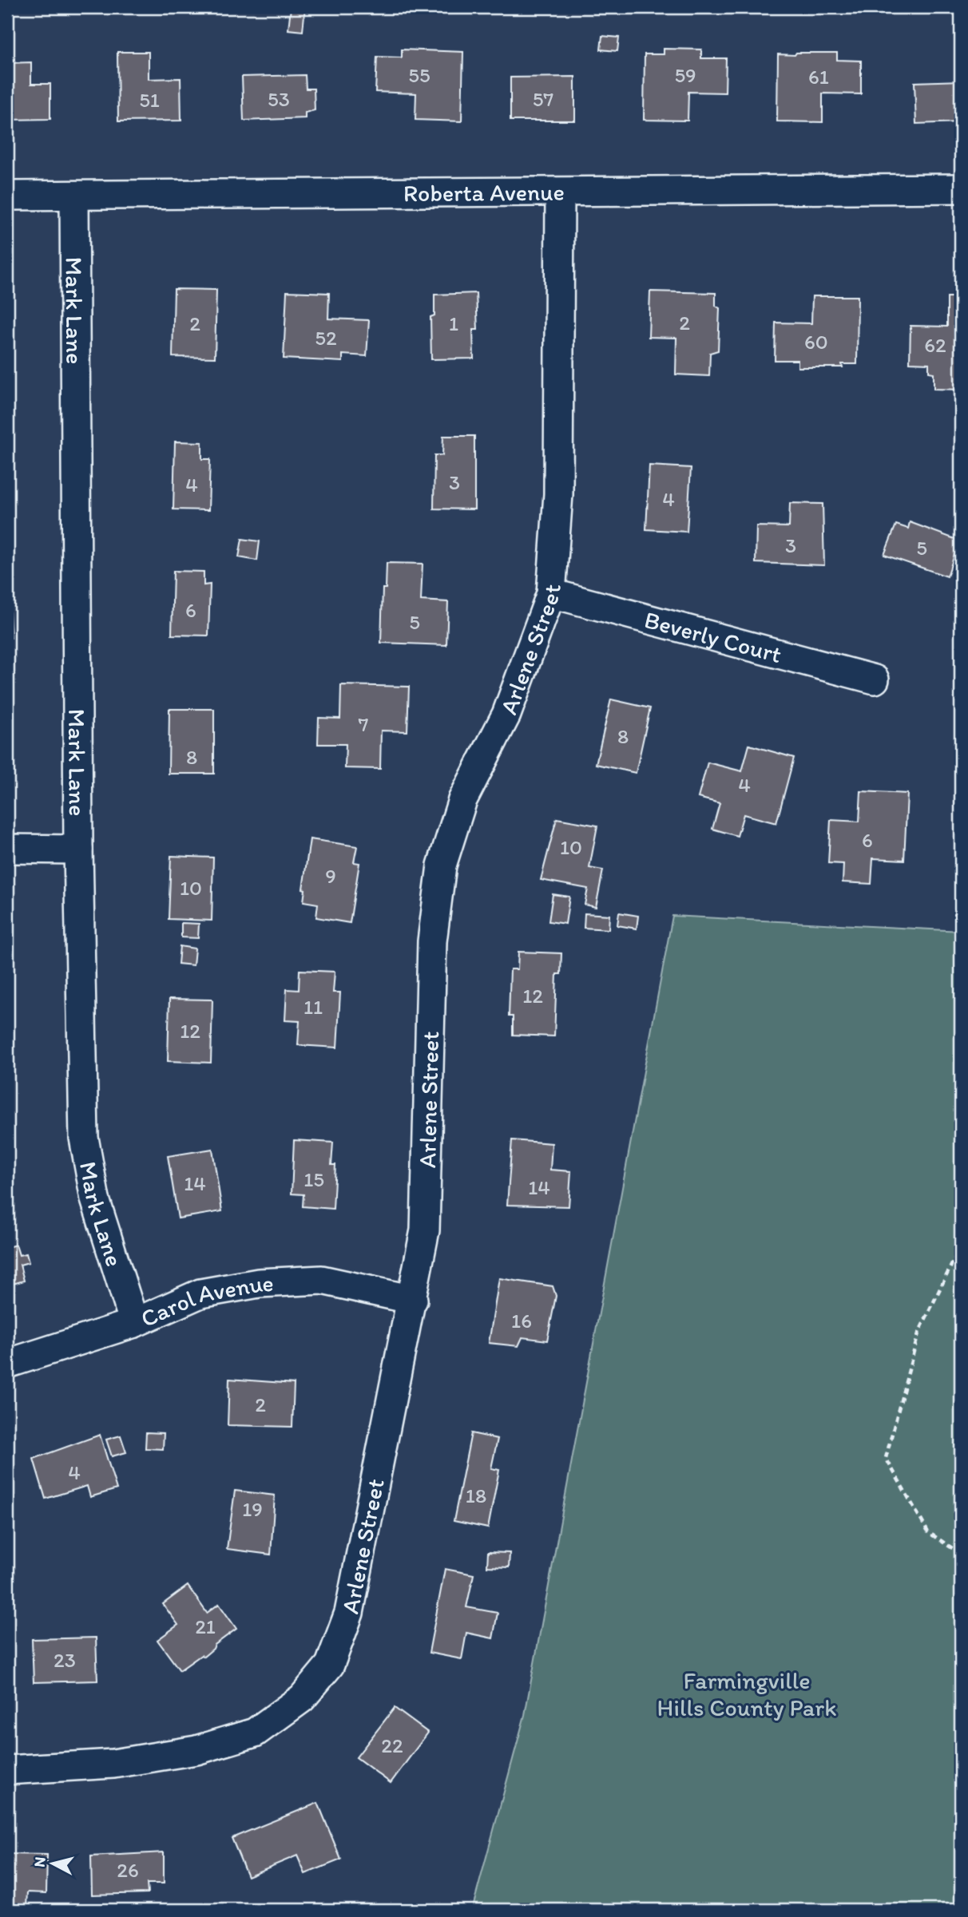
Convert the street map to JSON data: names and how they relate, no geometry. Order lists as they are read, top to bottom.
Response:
{
  "streets": {
    "street": [
      "Roberta Avenue",
      "Mark Lane",
      "Beverly Court",
      "Arlene Street",
      "Carol Avenue"
    ]
  },
  "crossings": [
    ["Roberta Avenue", "Mark Lane"],
    ["Roberta Avenue", "Arlene Street"],
    ["Mark Lane", "Carol Avenue"],
    ["Beverly Court", "Arlene Street"],
    ["Arlene Street", "Carol Avenue"]
  ],
  "parks": ["Farmingville Hills County Park"],
  "house_numbers": [
    "55",
    "59",
    "61",
    "53",
    "57",
    "51",
    "2",
    "2",
    "1",
    "52",
    "60",
    "62",
    "3",
    "4",
    "4",
    "3",
    "5",
    "6",
    "5",
    "7",
    "8",
    "8",
    "4",
    "6",
    "10",
    "9",
    "10",
    "12",
    "11",
    "12",
    "15",
    "14",
    "14",
    "16",
    "2",
    "4",
    "18",
    "19",
    "21",
    "23",
    "22",
    "26"
  ],
  "north": "left"
}
